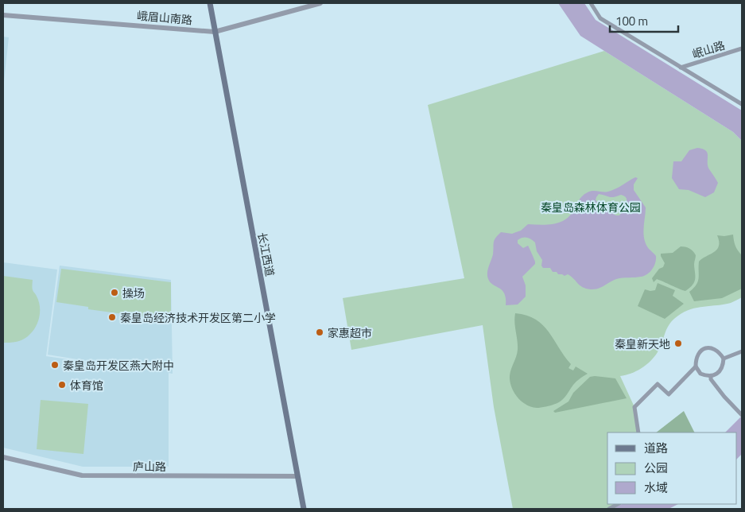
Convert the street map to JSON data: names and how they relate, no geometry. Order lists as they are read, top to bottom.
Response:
{
  "streets": {
    "main road": ["长江西道"],
    "street": ["峨眉山南路", "岷山路", "庐山路"]
  },
  "crossings": [
    ["峨眉山南路", "长江西道"],
    ["长江西道", "庐山路"]
  ],
  "parks": ["秦皇岛森林体育公园"],
  "places": [
    "操场",
    "秦皇岛经济技术开发区第二小学",
    "家惠超市",
    "秦皇新天地",
    "秦皇岛开发区燕大附中",
    "体育馆"
  ],
  "legend": ["道路", "公园", "水域"],
  "scale_bar": "100 m"
}
